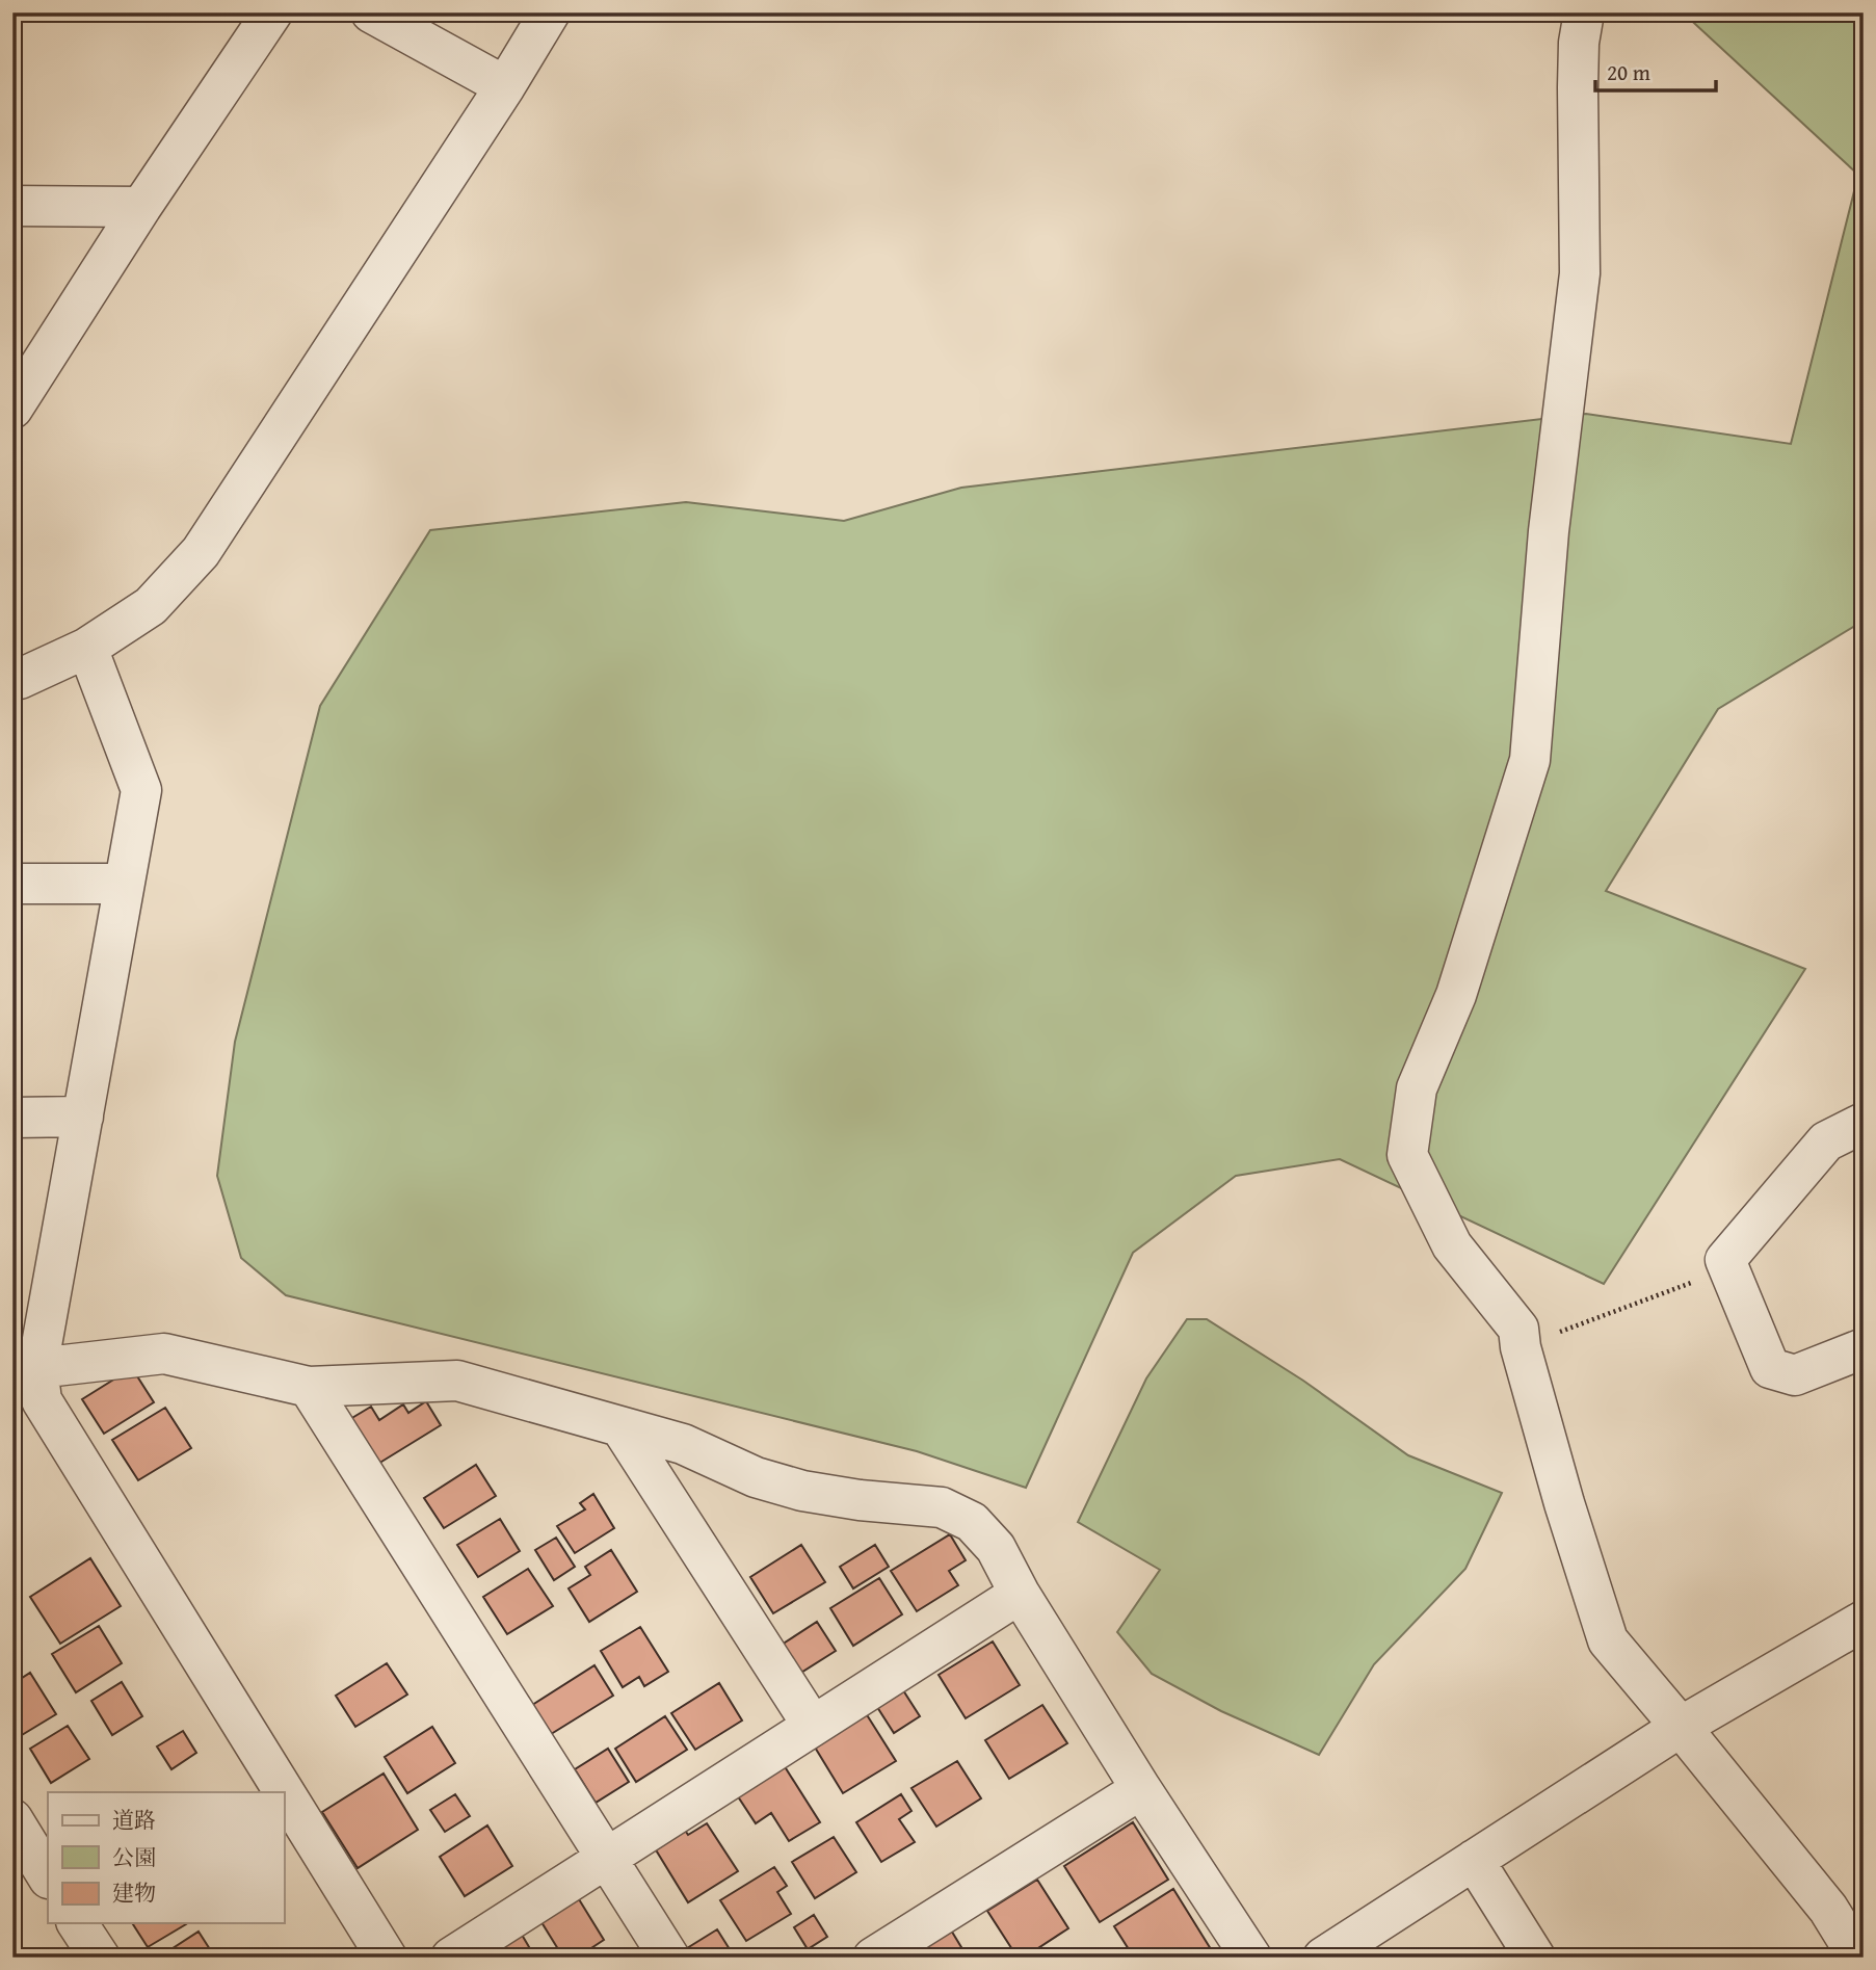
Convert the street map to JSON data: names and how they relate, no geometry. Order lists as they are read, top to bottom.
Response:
{
  "legend": ["道路", "公園", "建物"],
  "scale_bar": "20 m"
}
